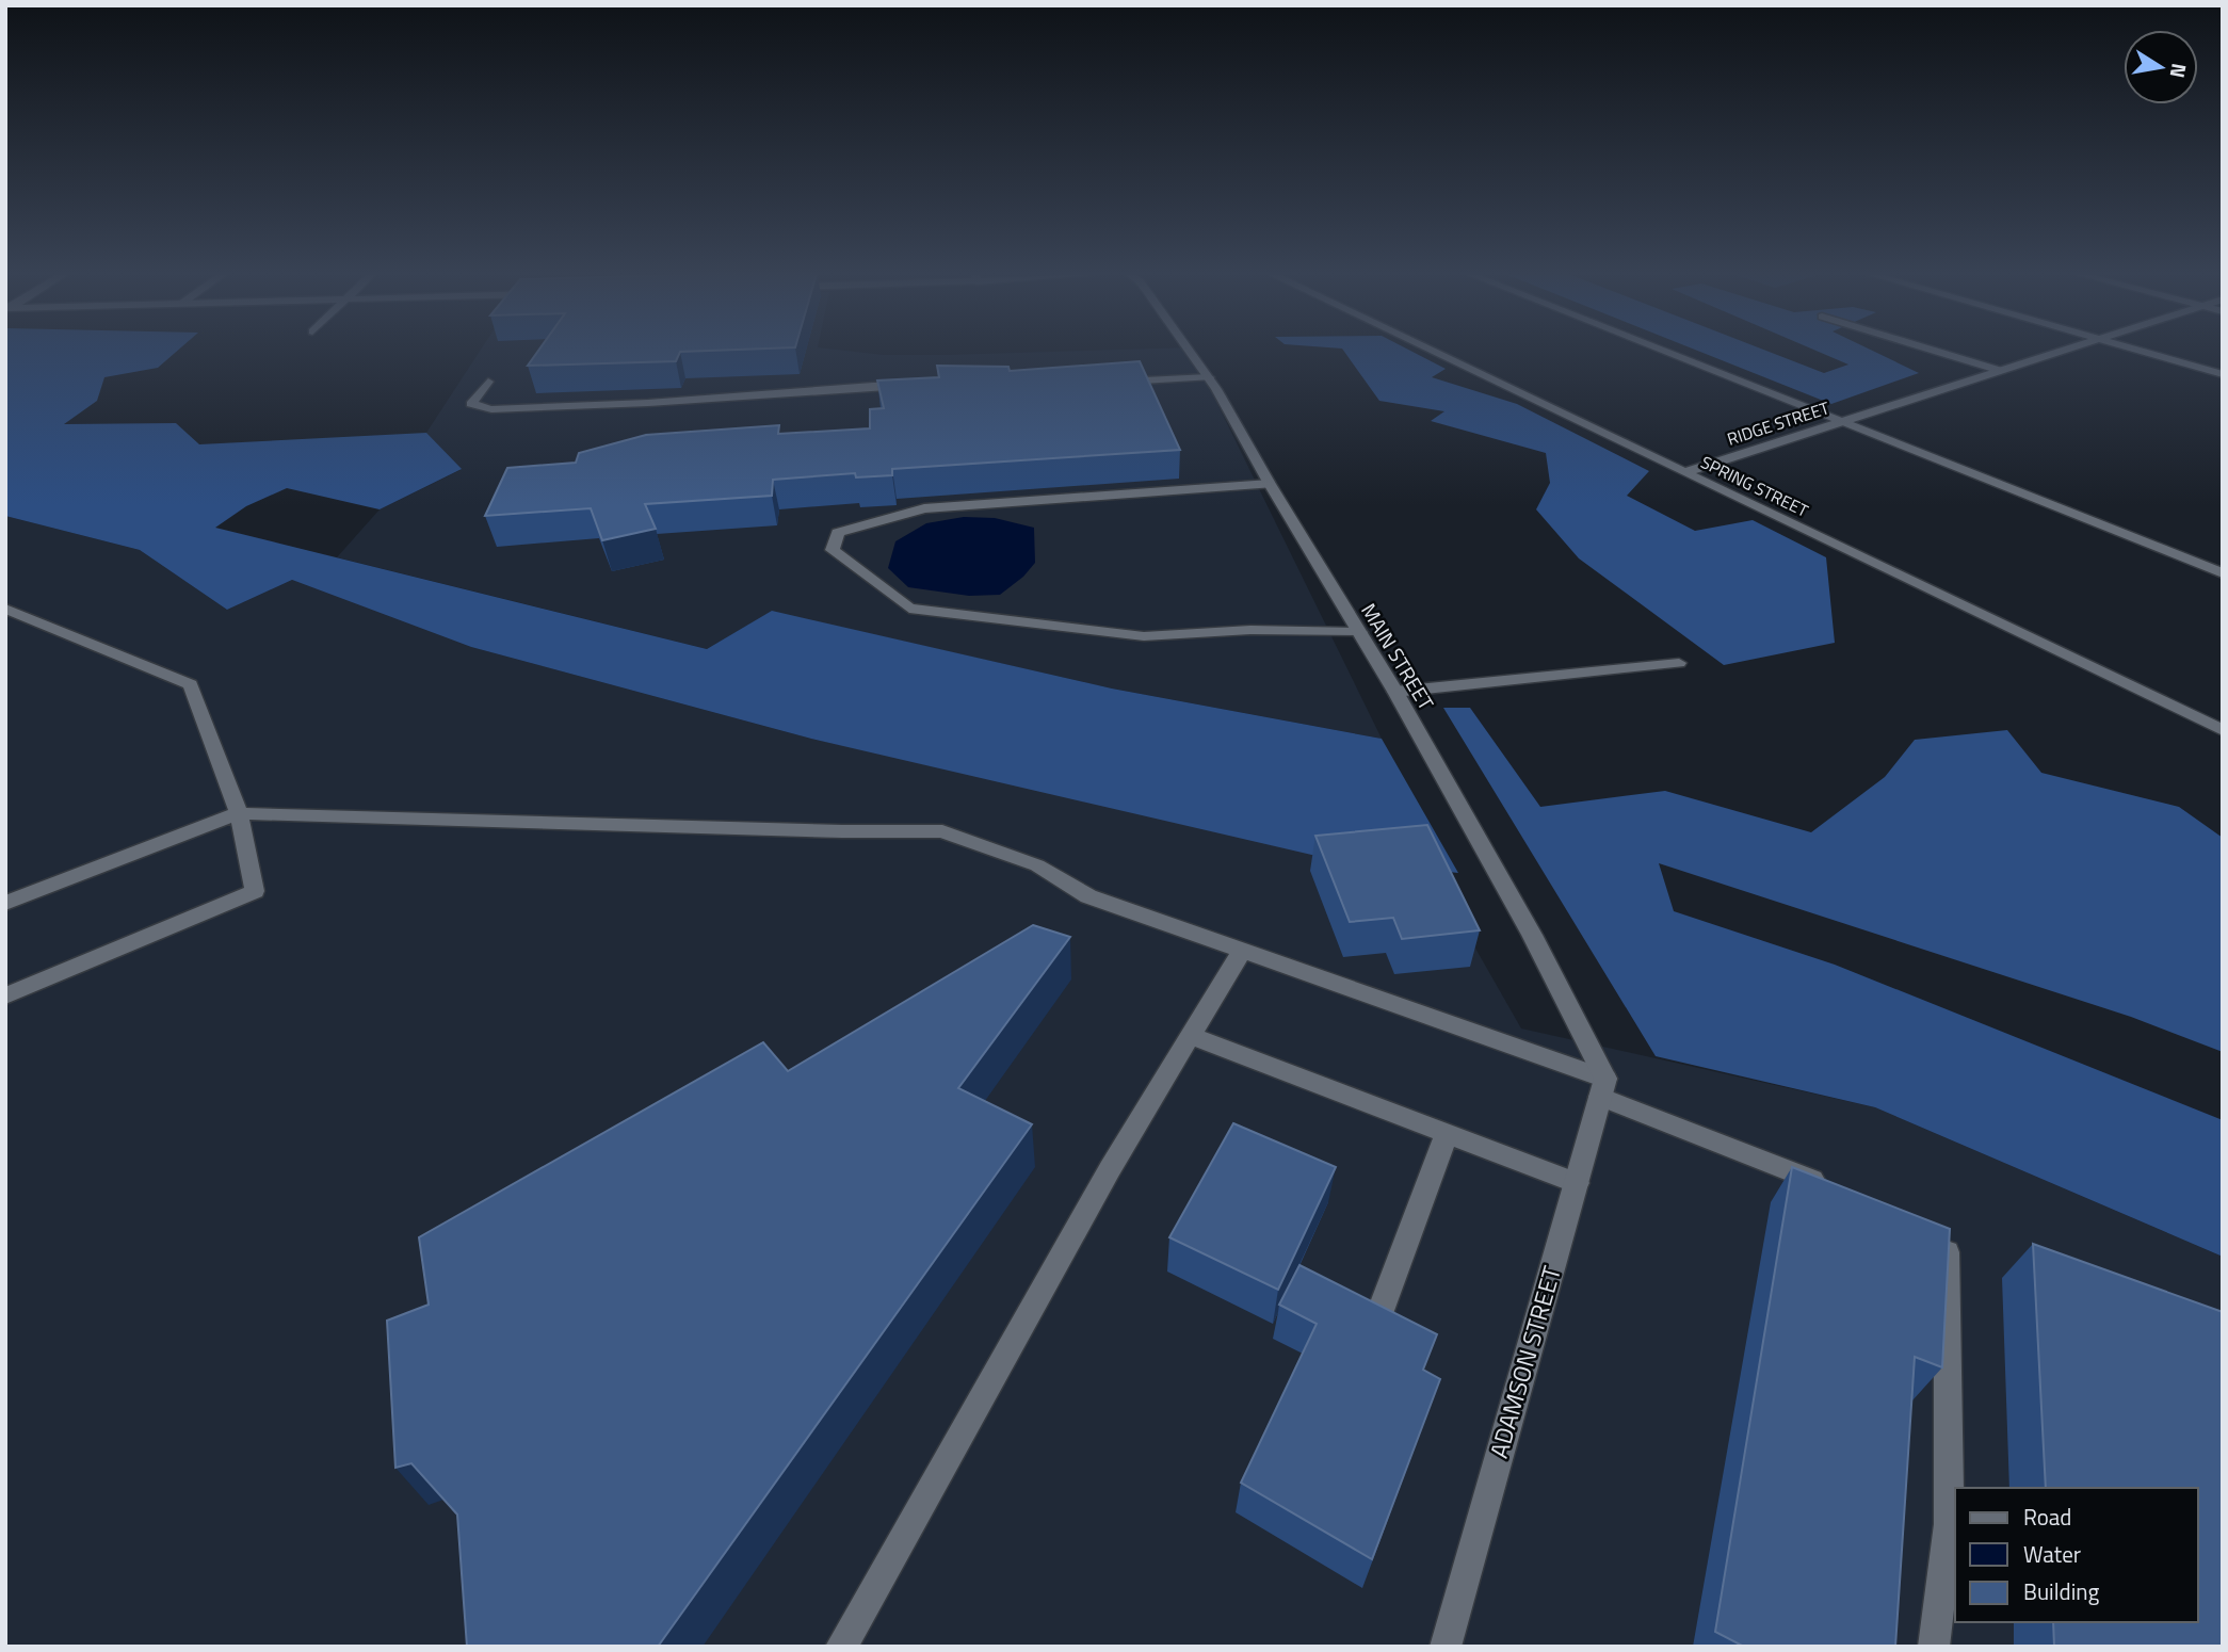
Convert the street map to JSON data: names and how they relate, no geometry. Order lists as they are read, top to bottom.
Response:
{
  "streets": {
    "street": [
      "RIDGE STREET",
      "SPRING STREET",
      "MAIN STREET",
      "ADAMSON STREET"
    ]
  },
  "crossings": [
    ["RIDGE STREET", "SPRING STREET"],
    ["MAIN STREET", "ADAMSON STREET"]
  ],
  "legend": ["Road", "Water", "Building"],
  "north": "right"
}
